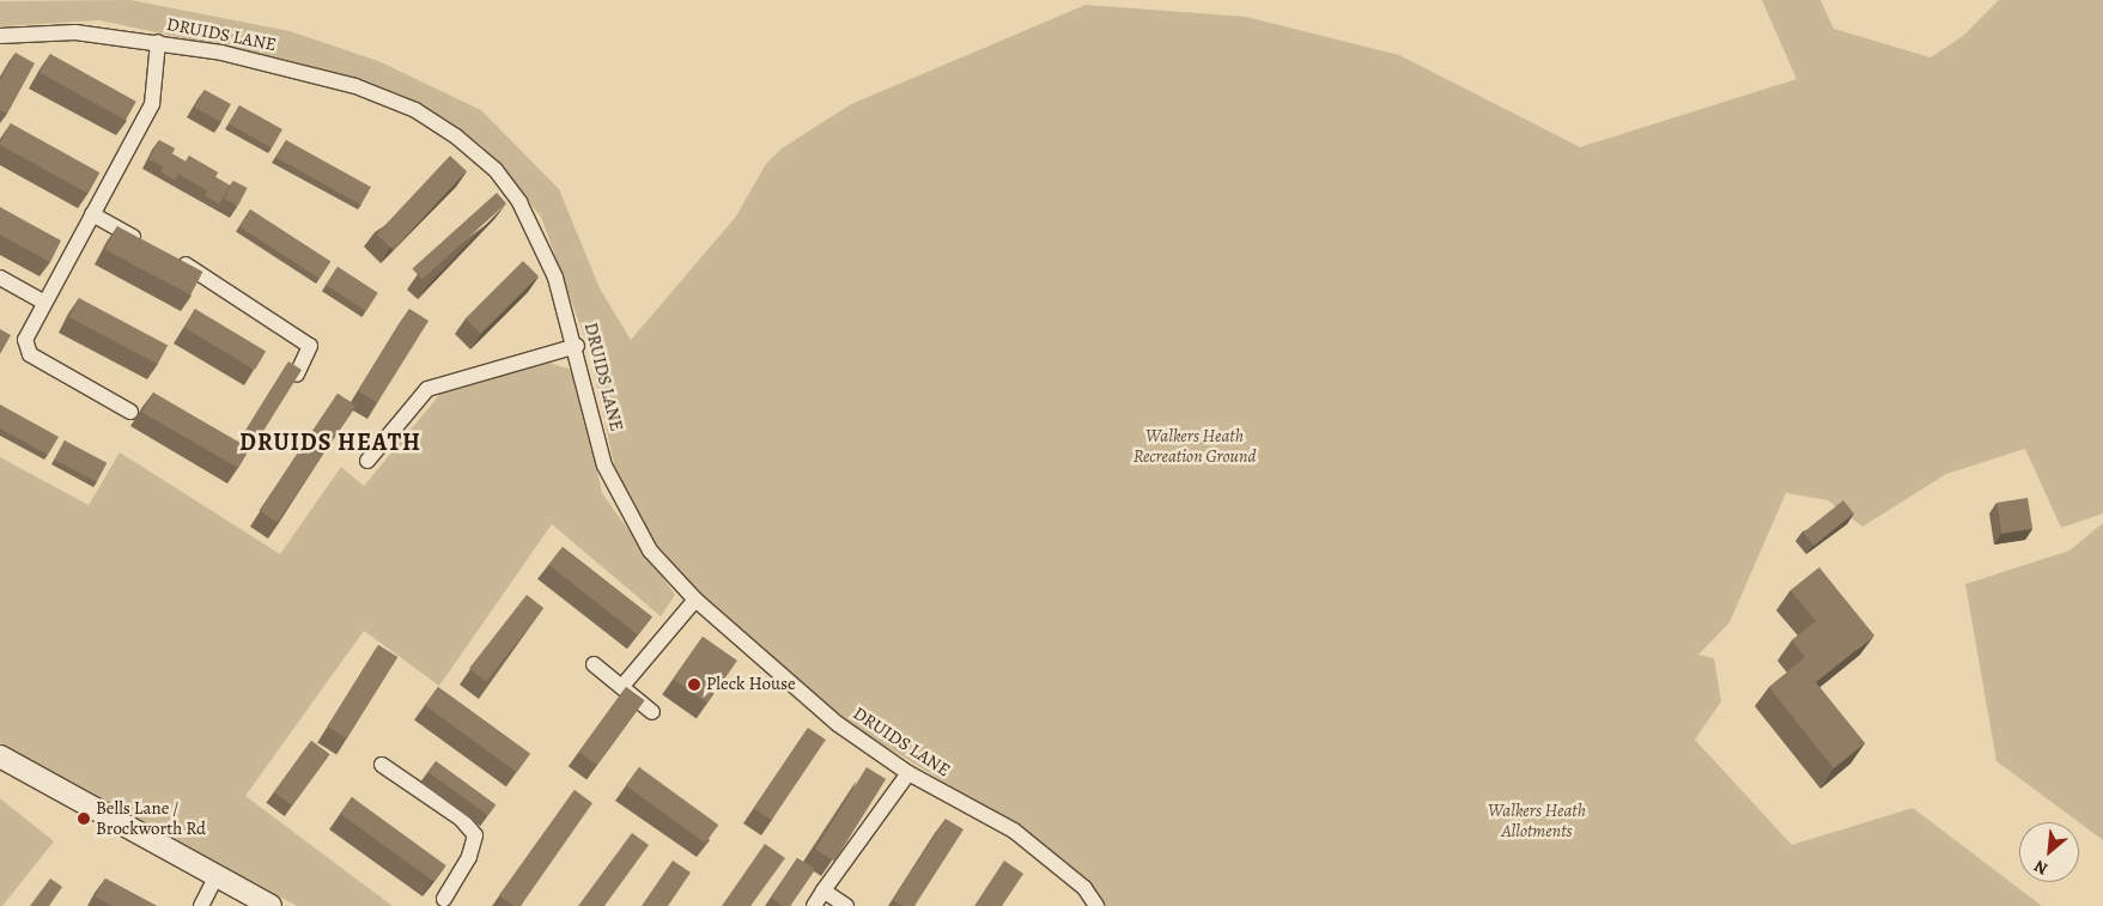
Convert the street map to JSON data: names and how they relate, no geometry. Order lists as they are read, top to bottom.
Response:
{
  "streets": {
    "street": ["DRUIDS LANE"]
  },
  "districts": ["DRUIDS HEATH"],
  "parks": ["Walkers Heath Recreation Ground", "Walkers Heath Allotments"],
  "places": ["Pleck House", "Bells Lane / Brockworth Rd"],
  "north": "bottom left"
}
